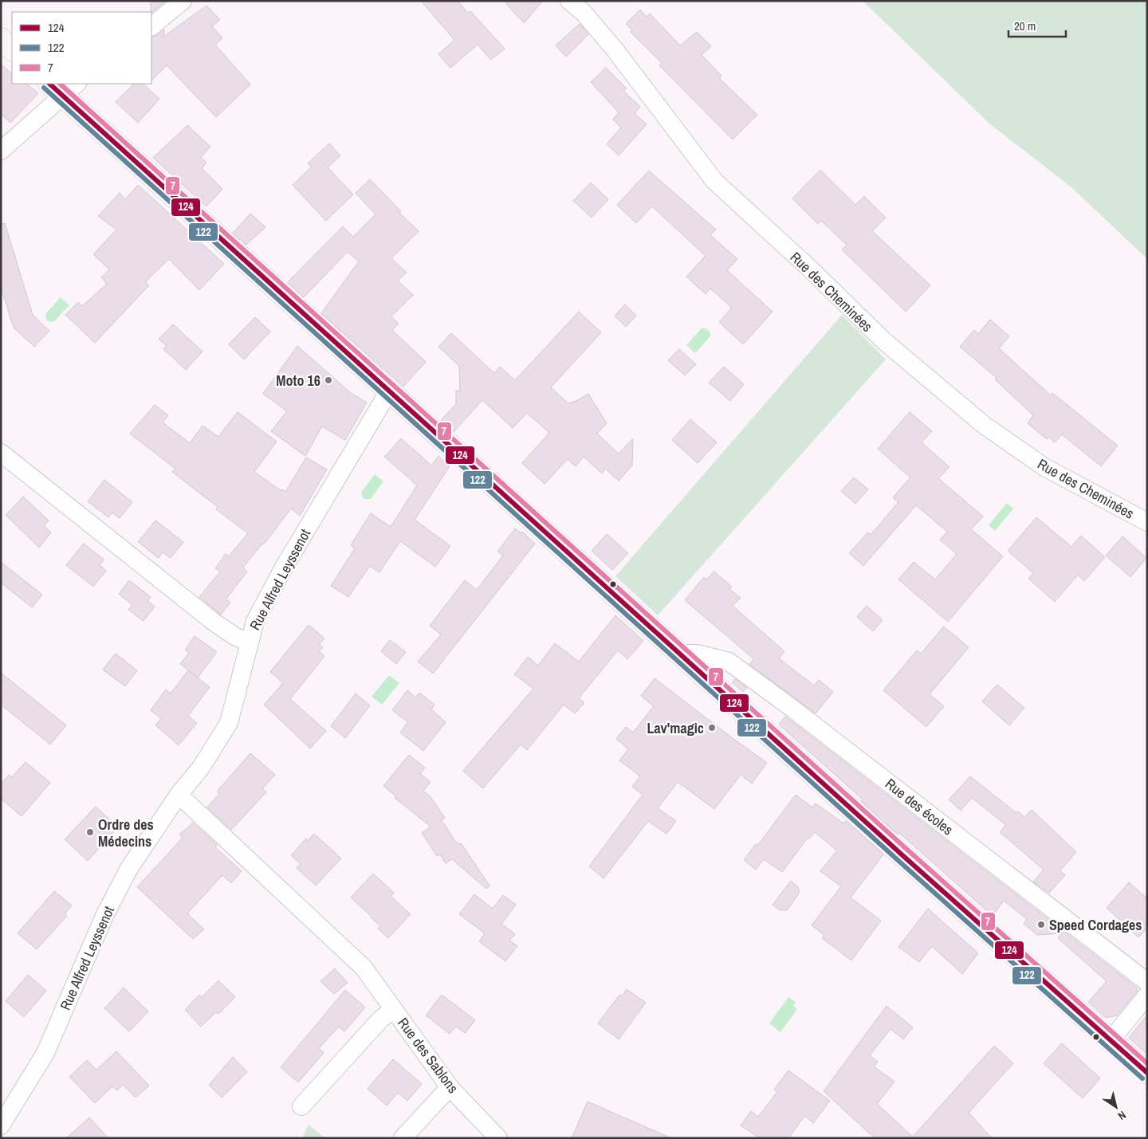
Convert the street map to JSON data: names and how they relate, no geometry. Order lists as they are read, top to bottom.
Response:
{
  "streets": {
    "street": [
      "Rue des Cheminées",
      "Rue Alfred Leyssenot",
      "Rue des écoles",
      "Rue des Sablons"
    ]
  },
  "crossings": [
    ["Rue Alfred Leyssenot", "Rue des Sablons"]
  ],
  "places": [
    "Moto 16",
    "Lav'magic",
    "Ordre des Médecins",
    "Speed Cordages"
  ],
  "lines": ["transit line 124", "transit line 7", "transit line 122"],
  "legend": ["124", "122", "7"],
  "scale_bar": "20 m",
  "north": "bottom right"
}
